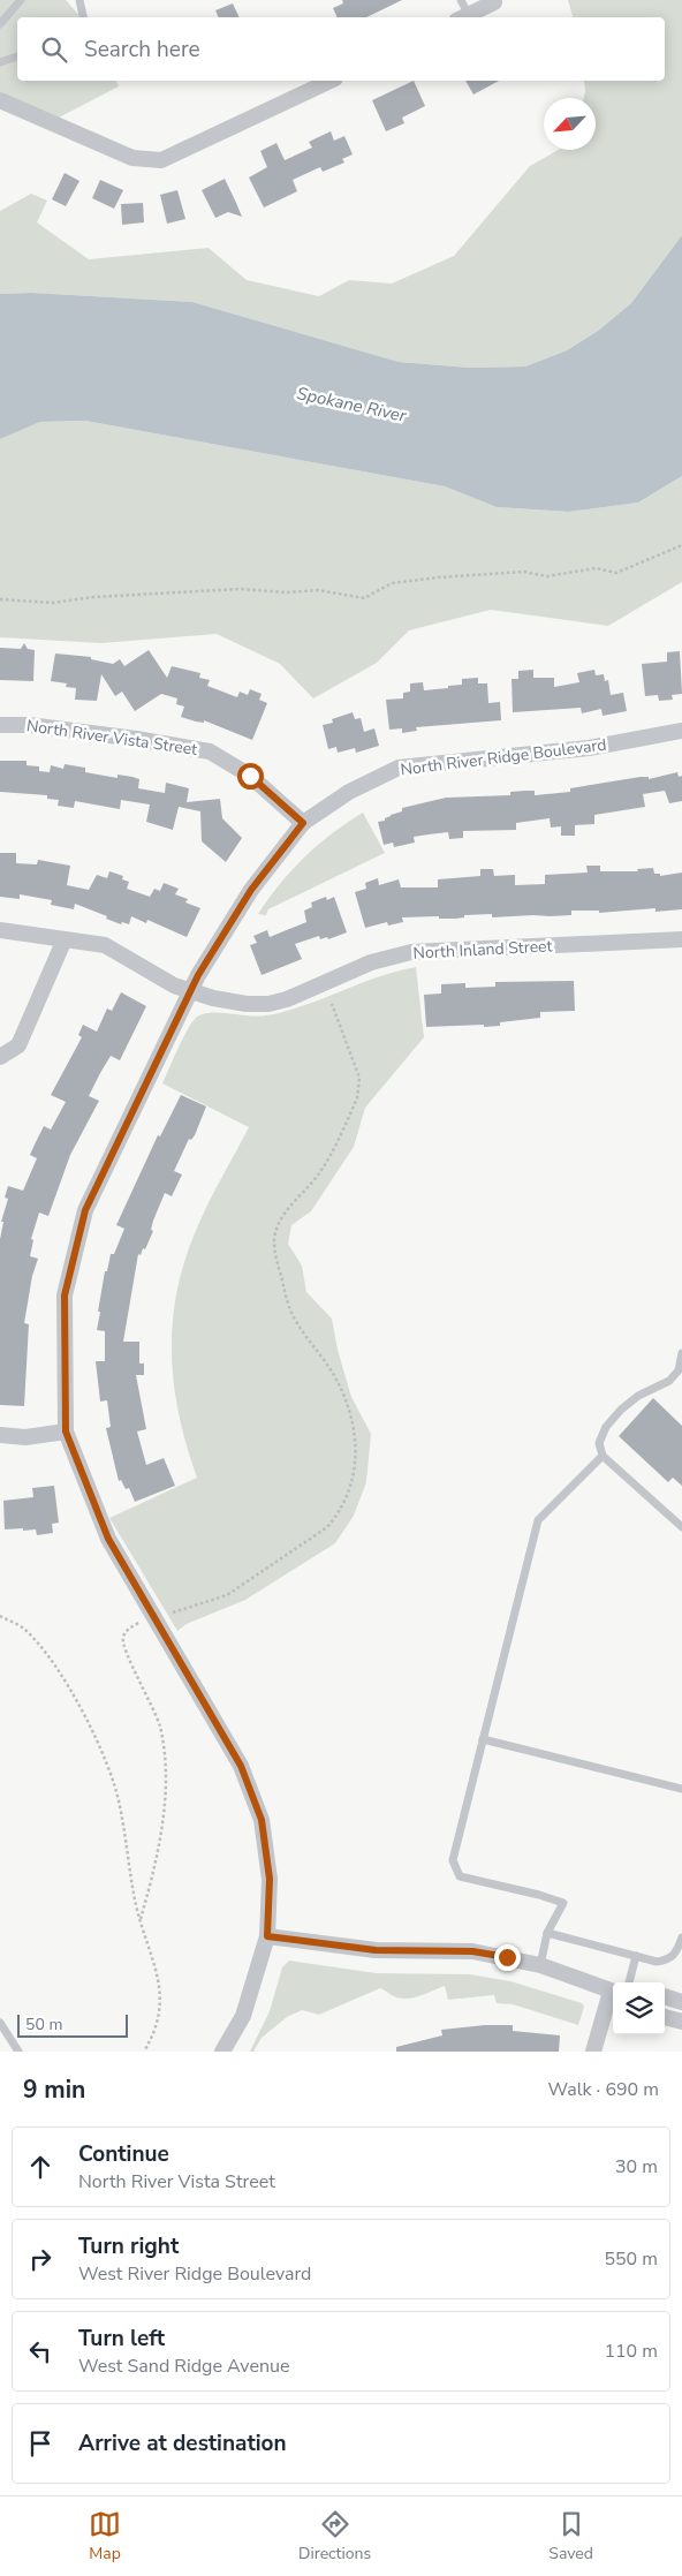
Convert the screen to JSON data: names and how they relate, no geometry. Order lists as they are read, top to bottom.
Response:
{
  "streets": {
    "street": ["North River Vista Street", "North River Ridge Boulevard", "North Inland Street"]
  },
  "crossings": [
    ["North River Vista Street", "North River Ridge Boulevard"],
    ["North River Ridge Boulevard", "North Inland Street"]
  ],
  "water": ["Spokane River"],
  "scale_bar": "50 m",
  "north": "bottom left",
  "page": {
    "search": "Search here",
    "scale": "50 m",
    "heading": ["9 min", "Walk · 690 m"],
    "list": [
      ["Continue", "North River Vista Street", "30 m"],
      ["Turn right", "West River Ridge Boulevard", "550 m"],
      ["Turn left", "West Sand Ridge Avenue", "110 m"],
      "Arrive at destination"
    ],
    "nav": ["Map", "Directions", "Saved"]
  }
}
